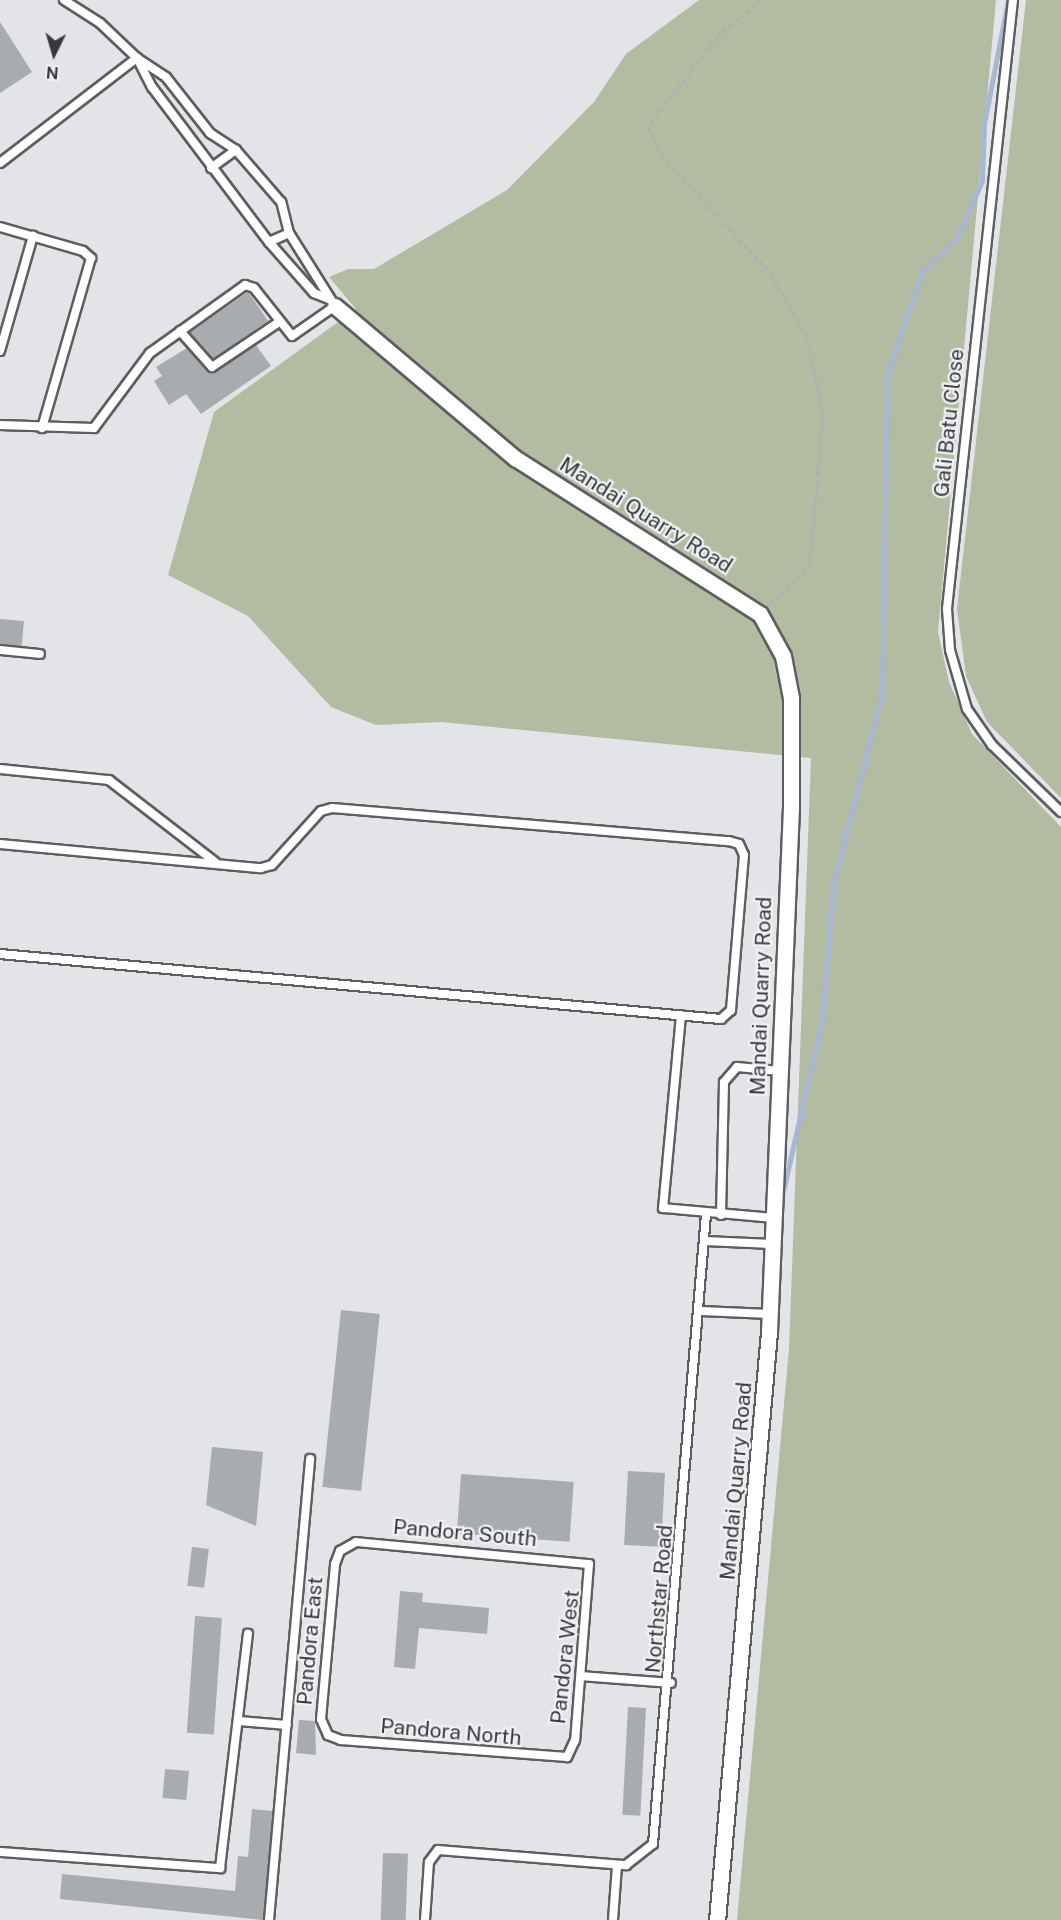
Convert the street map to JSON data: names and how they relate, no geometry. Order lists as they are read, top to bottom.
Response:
{
  "streets": {
    "street": ["Mandai Quarry Road"],
    "lane": [
      "Gali Batu Close",
      "Pandora South",
      "Northstar Road",
      "Pandora East",
      "Pandora West",
      "Pandora North"
    ]
  },
  "crossings": [
    ["Pandora South", "Pandora East"],
    ["Pandora South", "Pandora West"],
    ["Pandora East", "Pandora North"],
    ["Pandora West", "Pandora North"]
  ],
  "north": "bottom"
}
